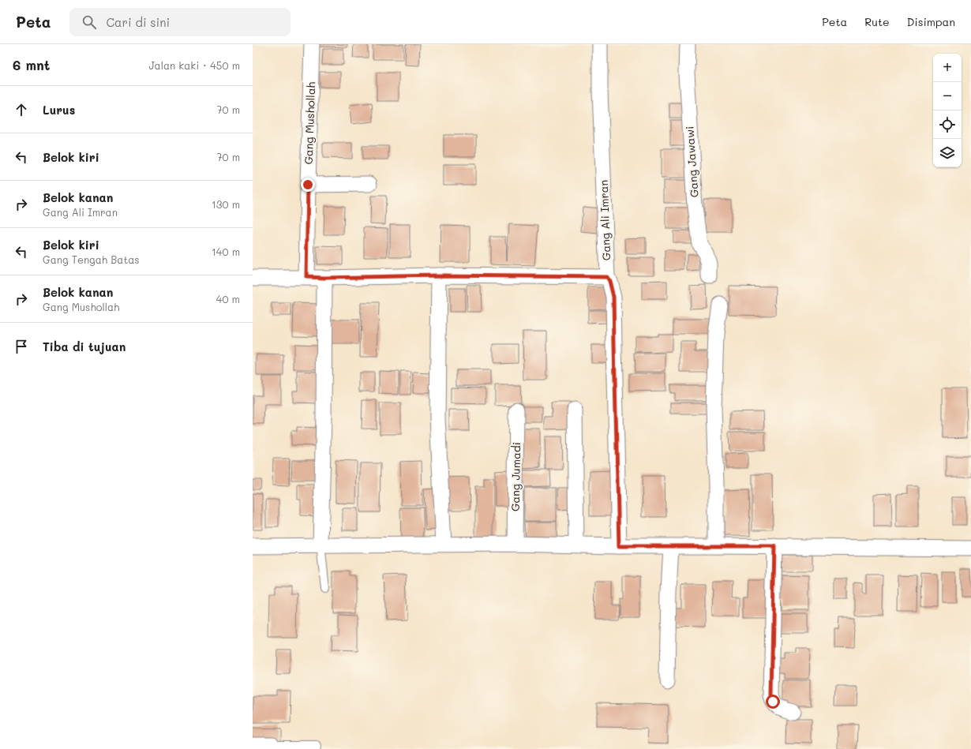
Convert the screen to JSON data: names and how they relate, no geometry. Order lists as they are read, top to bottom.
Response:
{
  "streets": {
    "street": [
      "Gang Mushollah",
      "Gang Jawawi",
      "Gang Ali Imran",
      "Gang Jumadi"
    ]
  },
  "page": {
    "header": "Peta",
    "search": "Cari di sini",
    "nav": ["Peta", "Rute", "Disimpan"],
    "heading": ["6 mnt", "Jalan kaki · 450 m"],
    "map_buttons": ["+", "−"],
    "list": [
      ["Lurus", "70 m"],
      ["Belok kiri", "70 m"],
      ["Belok kanan", "Gang Ali Imran", "130 m"],
      ["Belok kiri", "Gang Tengah Batas", "140 m"],
      ["Belok kanan", "Gang Mushollah", "40 m"],
      "Tiba di tujuan"
    ]
  }
}
